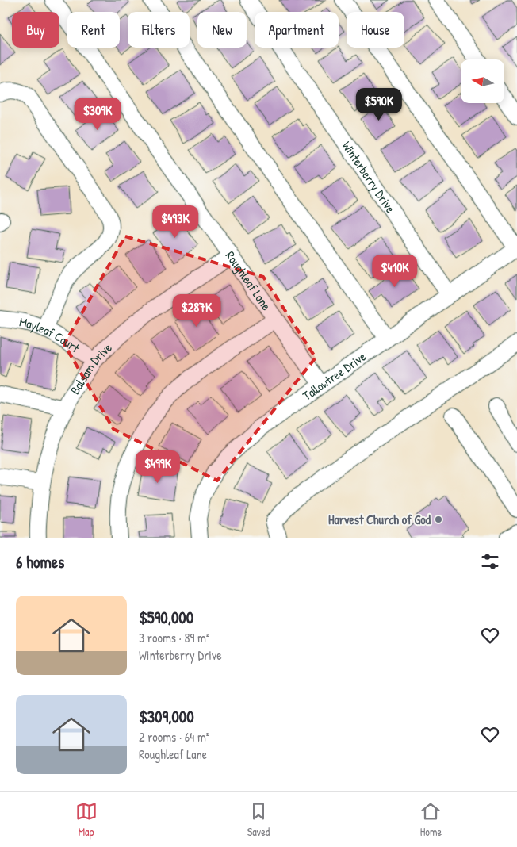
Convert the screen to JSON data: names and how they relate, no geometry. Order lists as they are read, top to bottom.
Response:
{
  "streets": {
    "street": [
      "Winterberry Drive",
      "Roughleaf Lane",
      "Mayleaf Court",
      "Balsam Drive",
      "Tallowtree Drive"
    ]
  },
  "crossings": [
    ["Winterberry Drive", "Tallowtree Drive"],
    ["Roughleaf Lane", "Balsam Drive"],
    ["Roughleaf Lane", "Tallowtree Drive"],
    ["Mayleaf Court", "Balsam Drive"]
  ],
  "places": ["Harvest Church of God"],
  "north": "left",
  "page": {
    "chip": [
      "Buy",
      "Rent",
      "Filters",
      "New",
      "Apartment",
      "House"
    ],
    "price": [
      "$590K",
      "$309K",
      "$493K",
      "$410K",
      "$287K",
      "$499K"
    ],
    "heading": "6 homes",
    "list": [
      {
        "name": "$590,000",
        "note": "3 rooms · 89 m² · Winterberry Drive"
      },
      {
        "name": "$309,000",
        "note": "2 rooms · 64 m² · Roughleaf Lane"
      }
    ],
    "tabs": ["Map", "Saved", "Home"]
  }
}
